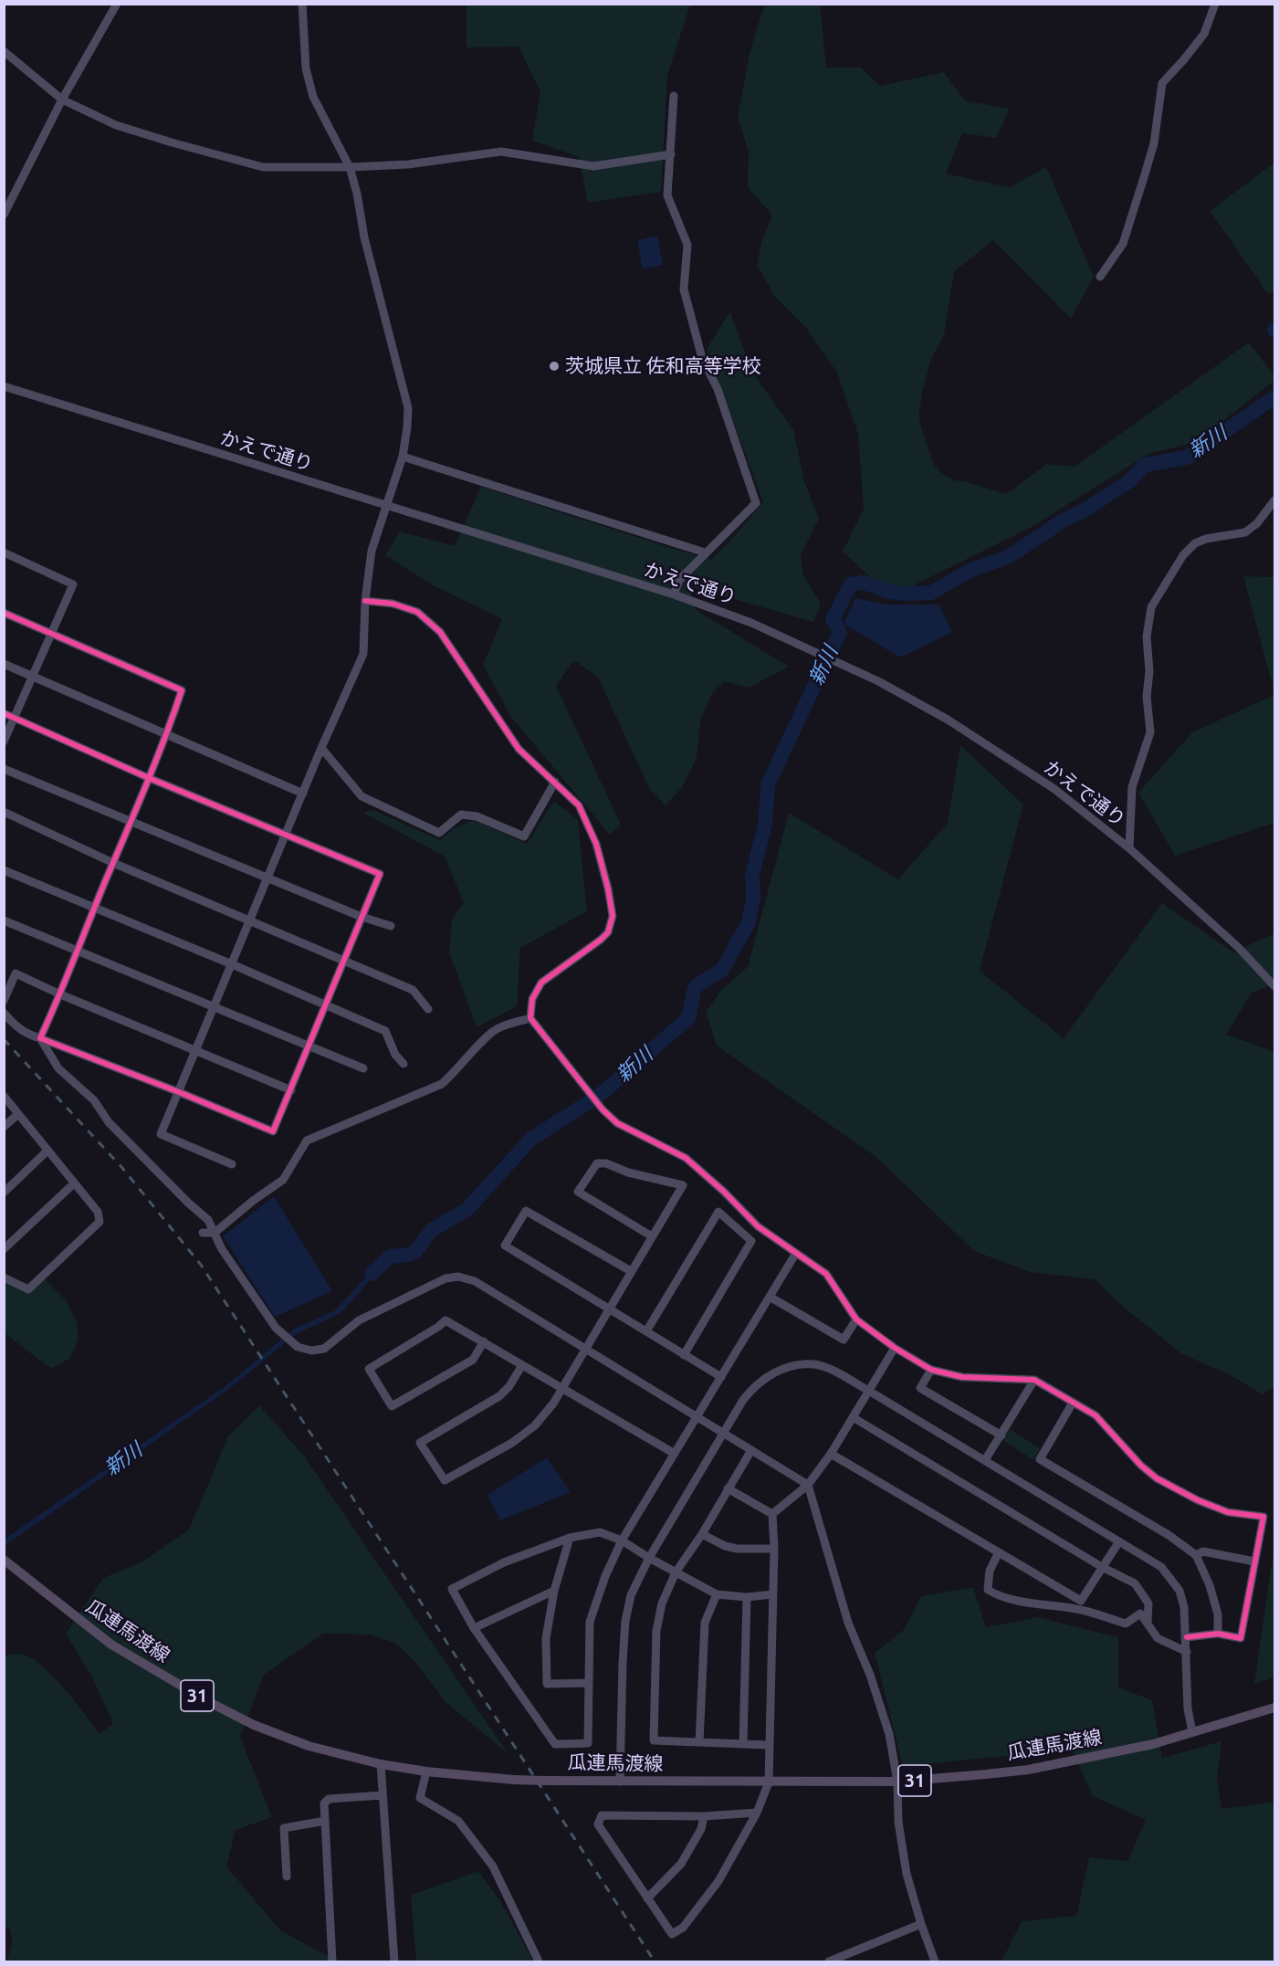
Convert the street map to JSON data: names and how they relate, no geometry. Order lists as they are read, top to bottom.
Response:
{
  "streets": {
    "main road": ["瓜連馬渡線", "31"],
    "street": ["かえで通り"]
  },
  "water": ["新川"],
  "places": ["茨城県立 佐和高等学校"]
}
